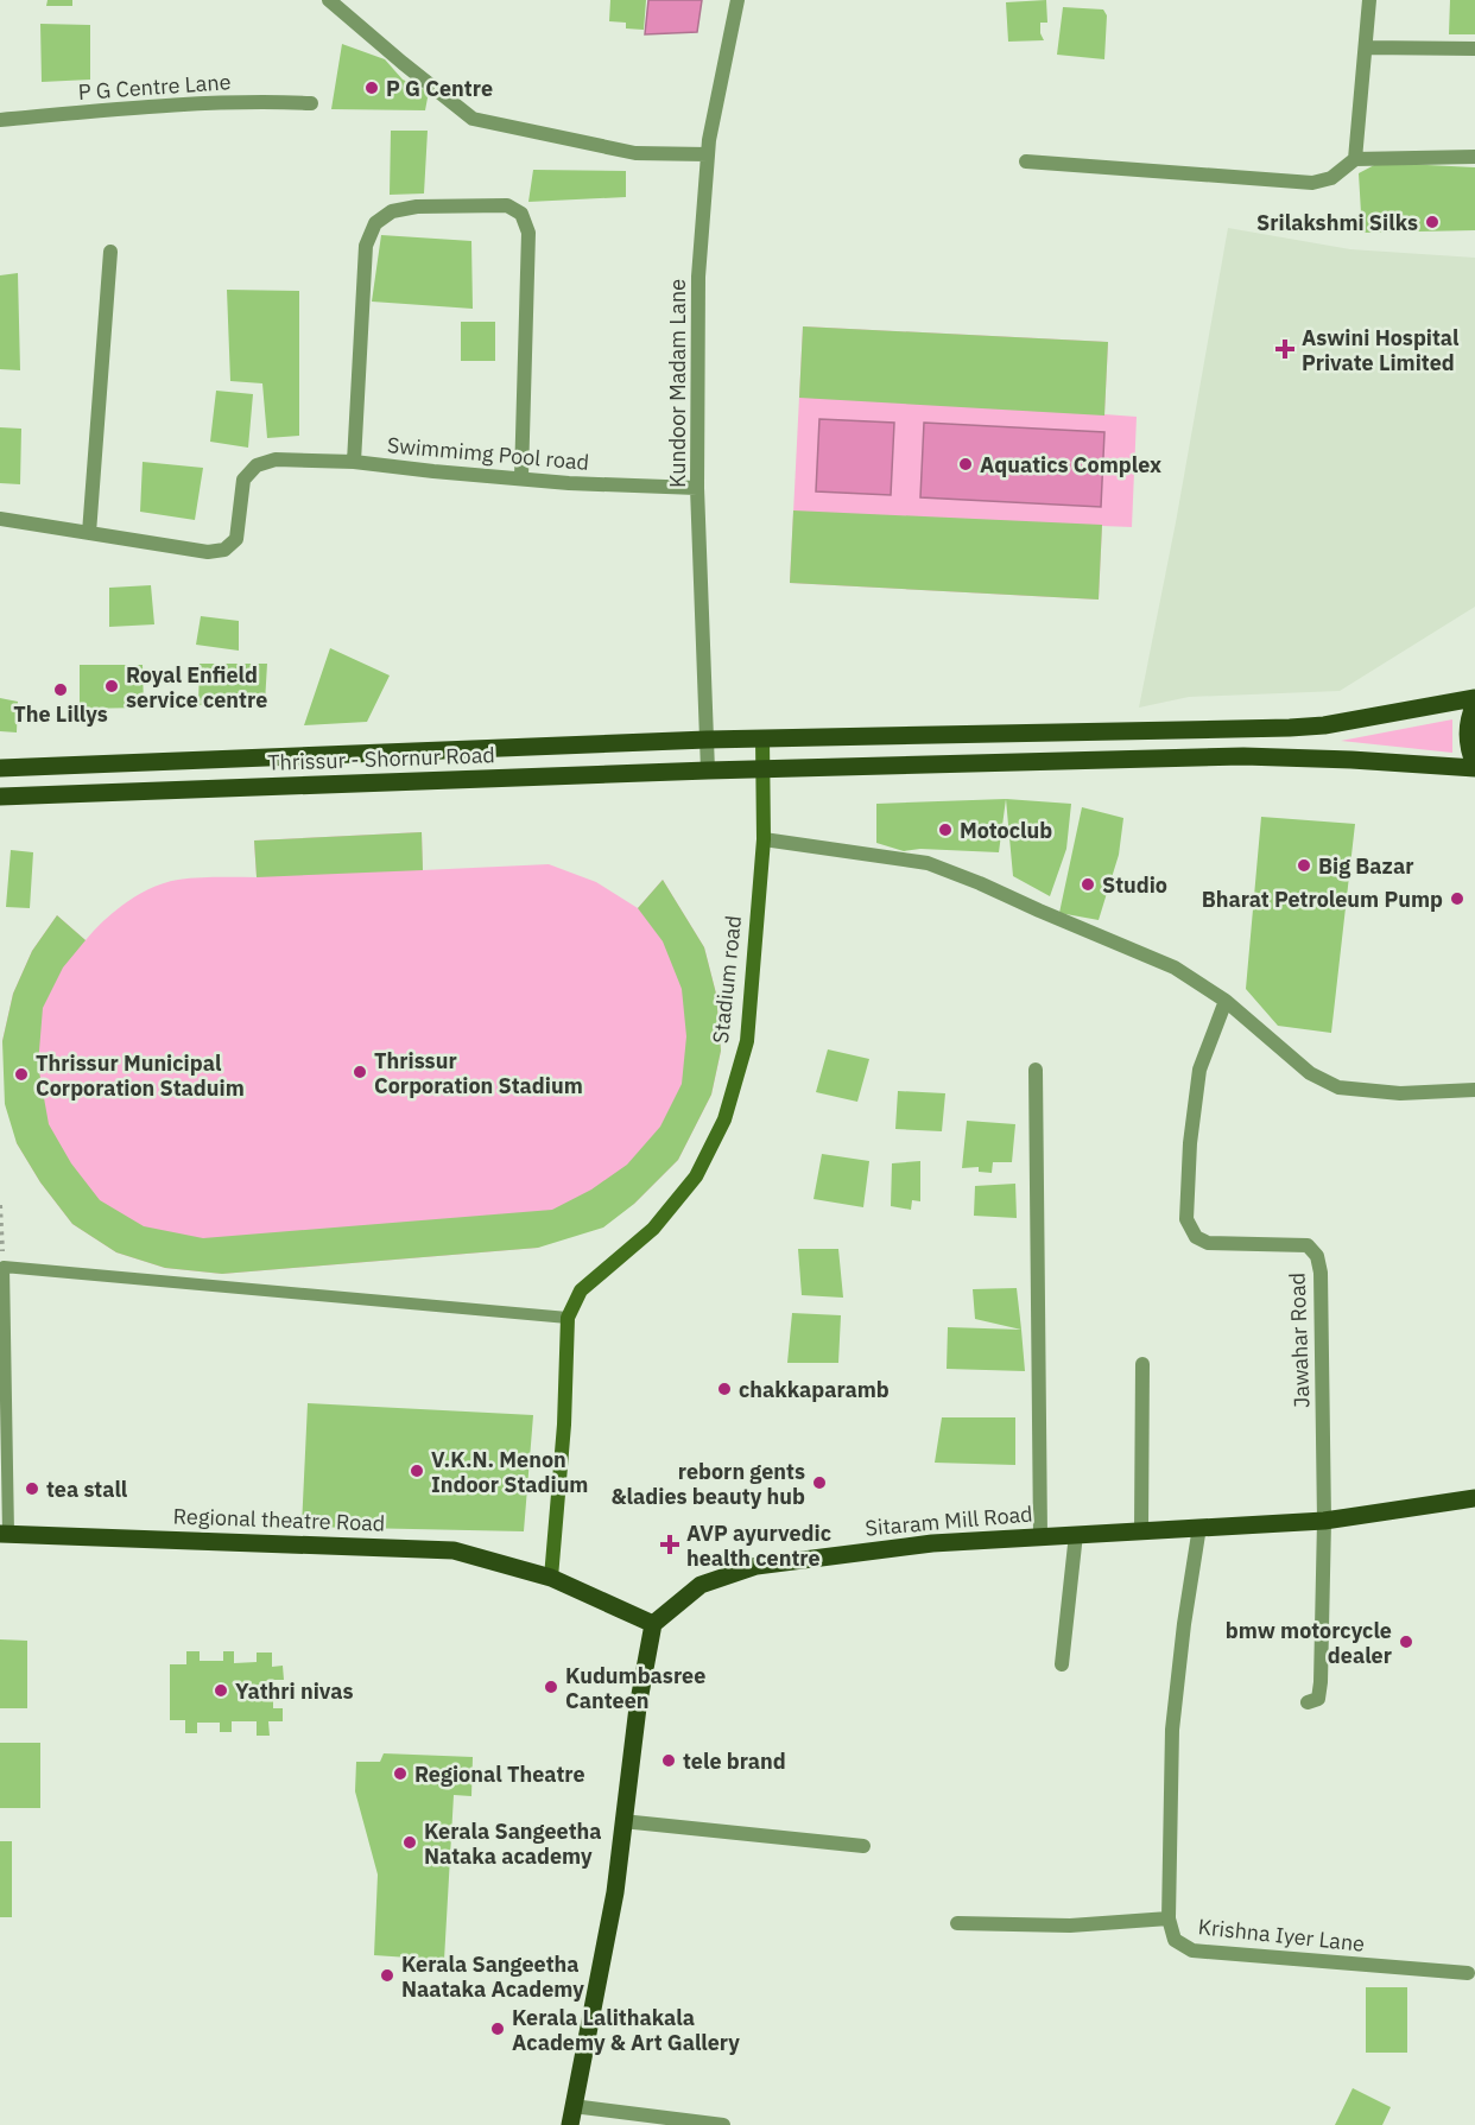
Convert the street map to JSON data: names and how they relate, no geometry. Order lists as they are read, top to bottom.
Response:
{
  "streets": {
    "main road": [
      "Thrissur - Shornur Road",
      "Stadium road",
      "Regional theatre Road",
      "Sitaram Mill Road"
    ],
    "street": [
      "P G Centre Lane",
      "Kundoor Madam Lane",
      "Swimmimg Pool road",
      "Jawahar Road",
      "Krishna Iyer Lane"
    ]
  },
  "crossings": [
    ["Kundoor Madam Lane", "Swimmimg Pool road"],
    ["Kundoor Madam Lane", "Thrissur - Shornur Road"],
    ["Thrissur - Shornur Road", "Stadium road"],
    ["Stadium road", "Regional theatre Road"],
    ["Jawahar Road", "Sitaram Mill Road"],
    ["Sitaram Mill Road", "Krishna Iyer Lane"]
  ],
  "places": {
    "other": [
      "P G Centre",
      "Srilakshmi Silks",
      "Aquatics Complex",
      "Royal Enfield service centre",
      "The Lillys",
      "Motoclub",
      "Big Bazar",
      "Studio",
      "Bharat Petroleum Pump",
      "Thrissur Corporation Stadium",
      "Thrissur Municipal Corporation Staduim",
      "chakkaparamb",
      "V.K.N. Menon Indoor Stadium",
      "reborn gents &ladies beauty hub",
      "tea stall",
      "bmw motorcycle dealer",
      "Kudumbasree Canteen",
      "Yathri nivas",
      "tele brand",
      "Regional Theatre",
      "Kerala Sangeetha Nataka academy",
      "Kerala Sangeetha Naataka Academy",
      "Kerala Lalithakala Academy & Art Gallery"
    ],
    "health": ["Aswini Hospital Private Limited", "AVP ayurvedic health centre"]
  }
}
